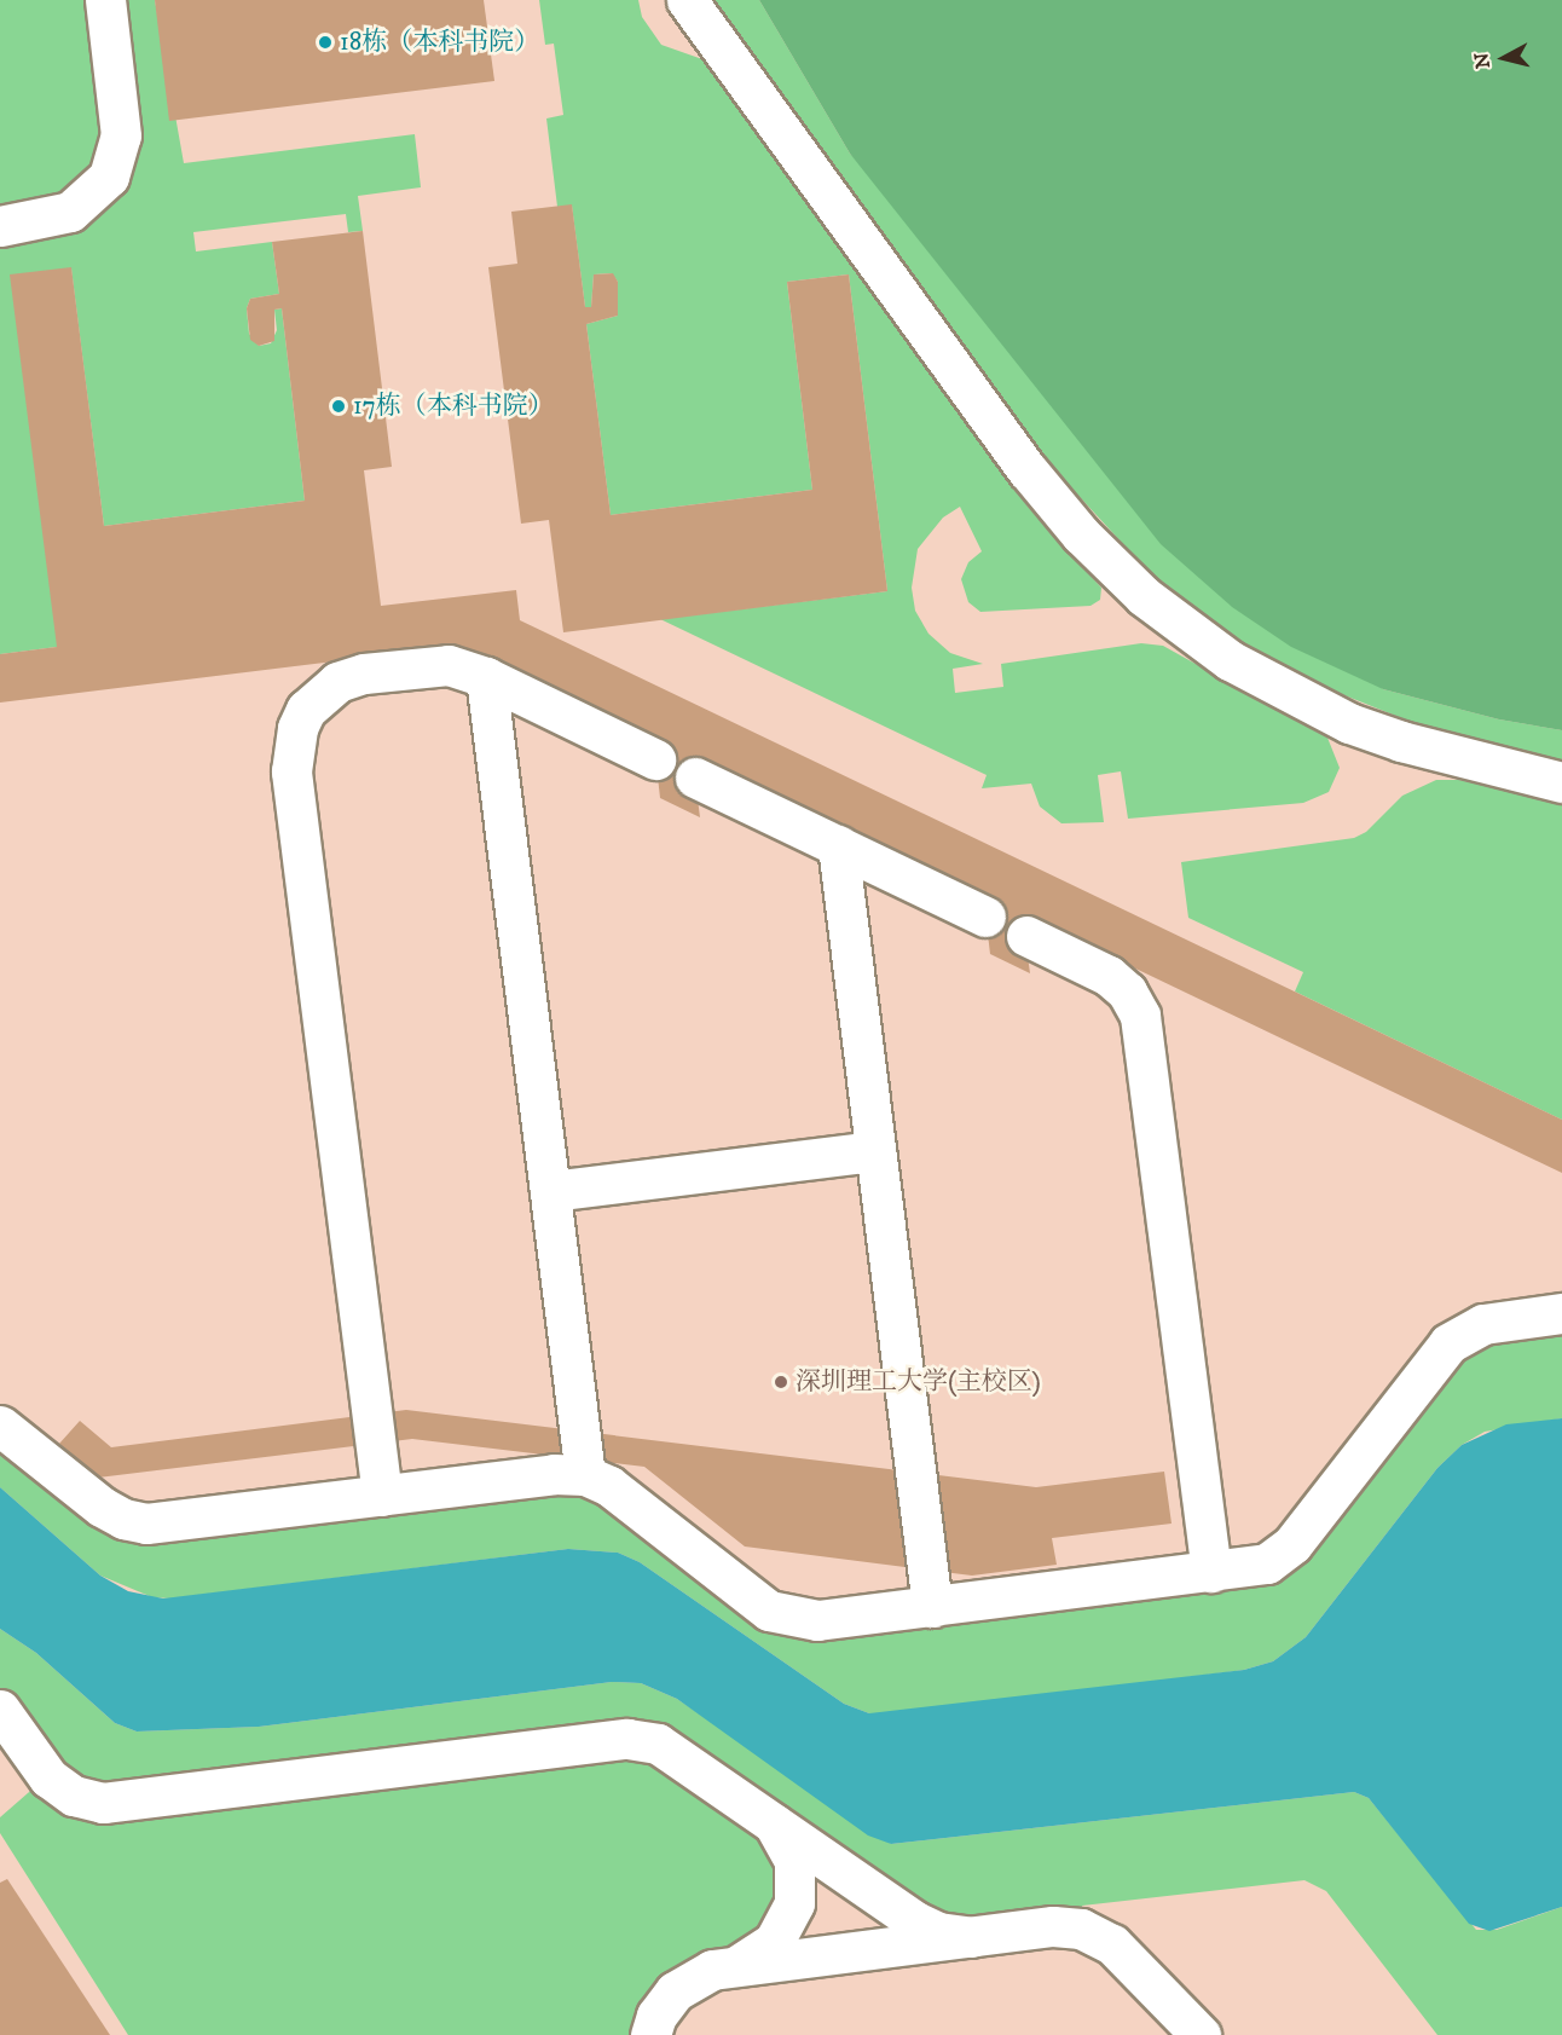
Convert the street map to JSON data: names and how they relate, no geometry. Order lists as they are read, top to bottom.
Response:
{
  "places": ["18栋（本科书院）", "17栋（本科书院）", "深圳理工大学(主校区)"],
  "north": "left"
}
